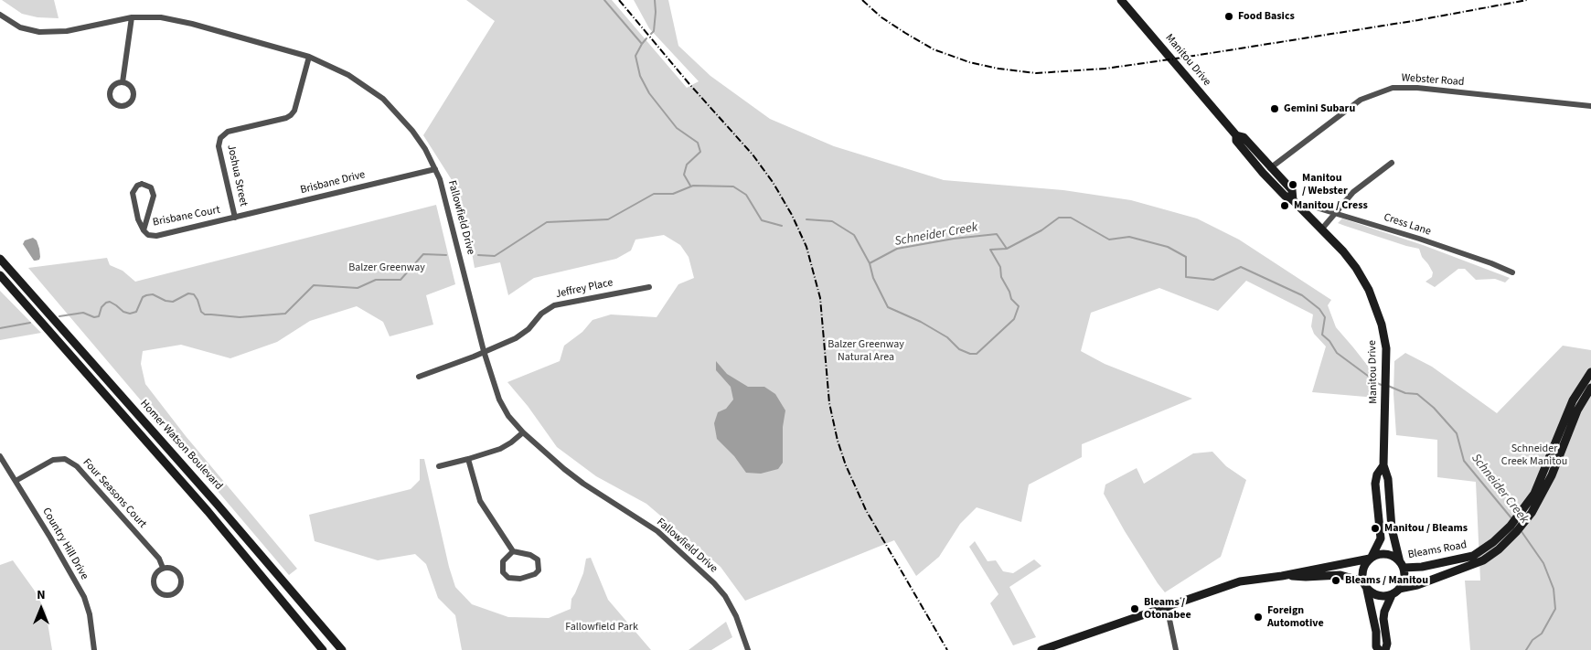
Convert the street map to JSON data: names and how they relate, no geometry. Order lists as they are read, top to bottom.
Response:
{
  "streets": {
    "main road": ["Manitou Drive", "Homer Watson Boulevard", "Bleams Road"],
    "street": [
      "Webster Road",
      "Joshua Street",
      "Brisbane Drive",
      "Brisbane Court",
      "Fallowfield Drive",
      "Cress Lane",
      "Jeffrey Place",
      "Four Seasons Court",
      "Country Hill Drive"
    ]
  },
  "crossings": [
    ["Manitou Drive", "Webster Road"],
    ["Manitou Drive", "Cress Lane"],
    ["Manitou Drive", "Bleams Road"],
    ["Joshua Street", "Brisbane Drive"],
    ["Joshua Street", "Brisbane Court"],
    ["Joshua Street", "Fallowfield Drive"],
    ["Brisbane Drive", "Brisbane Court"],
    ["Brisbane Drive", "Fallowfield Drive"],
    ["Fallowfield Drive", "Jeffrey Place"],
    ["Four Seasons Court", "Country Hill Drive"]
  ],
  "water": ["Schneider Creek"],
  "parks": [
    "Balzer Greenway",
    "Balzer Greenway Natural Area",
    "Schneider Creek Manitou",
    "Fallowfield Park"
  ],
  "places": [
    "Food Basics",
    "Gemini Subaru",
    "Manitou / Webster",
    "Manitou / Cress",
    "Manitou / Bleams",
    "Bleams / Manitou",
    "Bleams / Otonabee",
    "Foreign Automotive"
  ],
  "north": "top"
}
